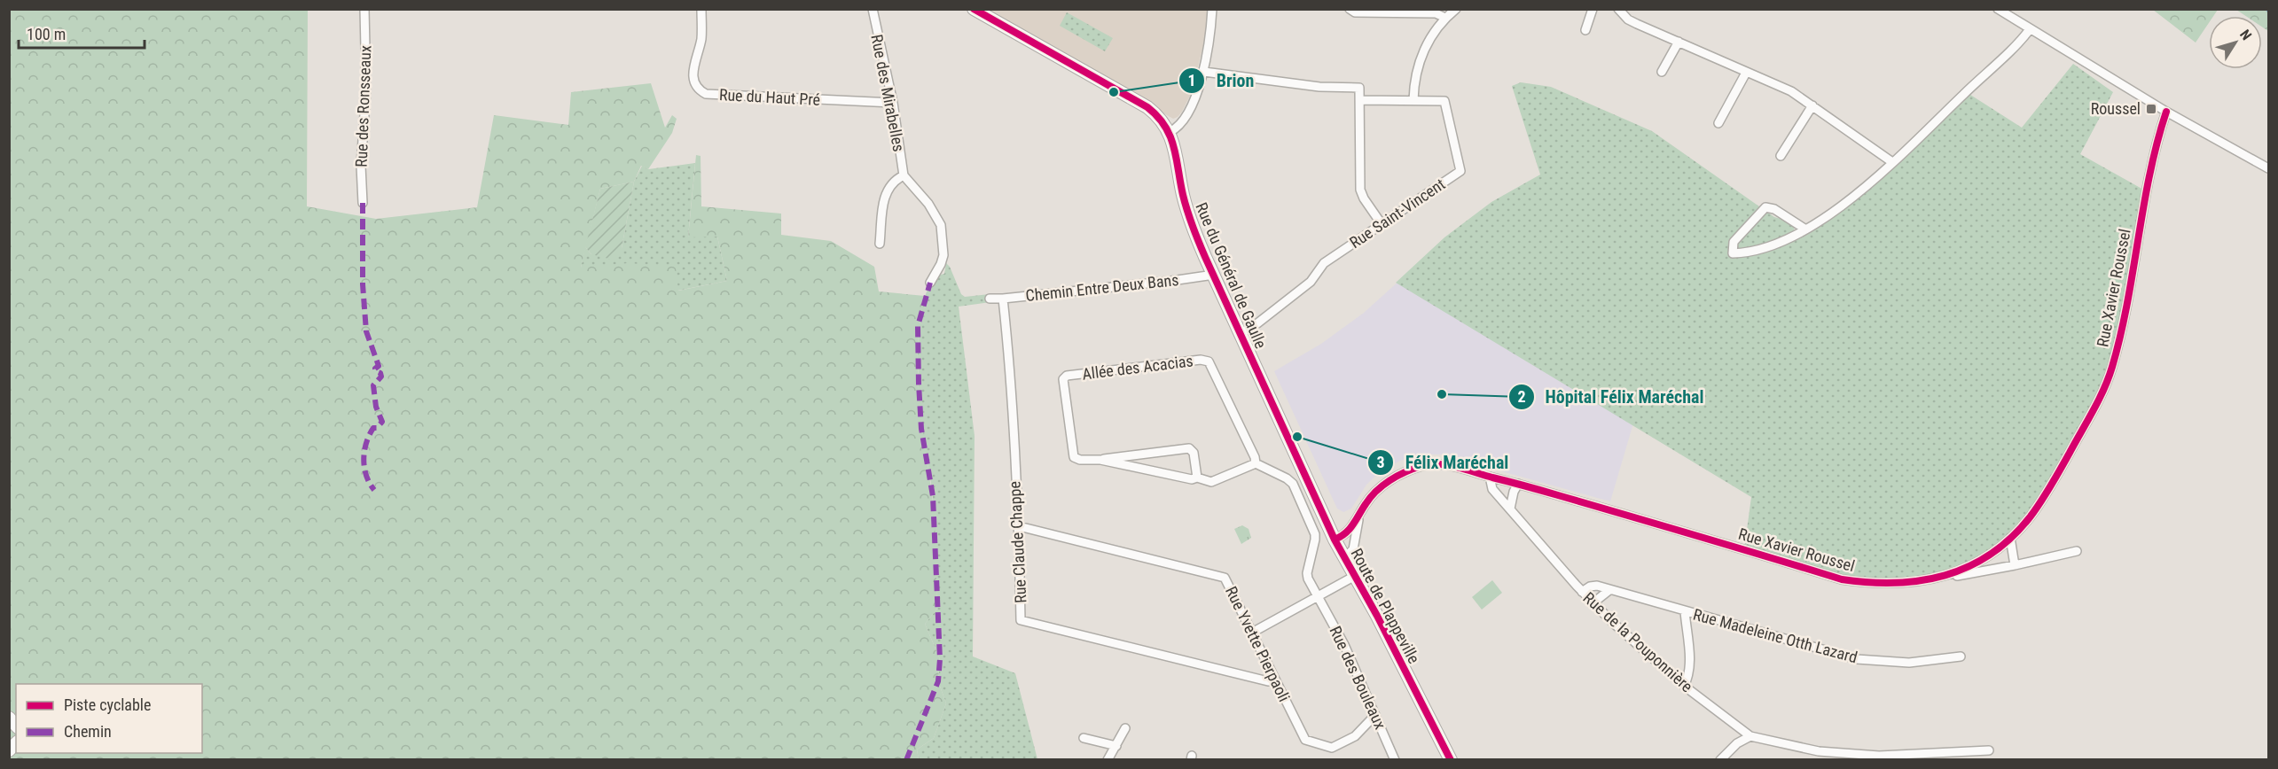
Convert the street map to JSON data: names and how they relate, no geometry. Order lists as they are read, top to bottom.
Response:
{
  "streets": {
    "street": [
      "Rue des Mirabelles",
      "Rue du Haut Pré",
      "Rue des Ronsseaux",
      "Rue Saint-Vincent",
      "Rue du Général de Gaulle",
      "Chemin Entre Deux Bans",
      "Rue Xavier Roussel",
      "Allée des Acacias",
      "Rue Claude Chappe",
      "Route de Plappeville",
      "Rue Madeleine Otth Lazard",
      "Rue de la Pouponnière",
      "Rue Yvette Pierpaoli",
      "Rue des Bouleaux"
    ]
  },
  "crossings": [
    ["Rue des Mirabelles", "Rue du Haut Pré"],
    ["Rue Saint-Vincent", "Rue du Général de Gaulle"],
    ["Rue du Général de Gaulle", "Chemin Entre Deux Bans"],
    ["Rue du Général de Gaulle", "Route de Plappeville"],
    ["Chemin Entre Deux Bans", "Rue Claude Chappe"],
    ["Rue Xavier Roussel", "Route de Plappeville"],
    ["Rue Xavier Roussel", "Rue de la Pouponnière"],
    ["Rue Claude Chappe", "Rue Yvette Pierpaoli"],
    ["Rue Madeleine Otth Lazard", "Rue de la Pouponnière"],
    ["Rue Yvette Pierpaoli", "Rue des Bouleaux"]
  ],
  "places": {
    "other": ["Brion", "Hôpital Félix Maréchal", "Félix Maréchal"],
    "transit": ["Roussel"]
  },
  "legend": ["Piste cyclable", "Chemin"],
  "scale_bar": "100 m",
  "north": "top right"
}
